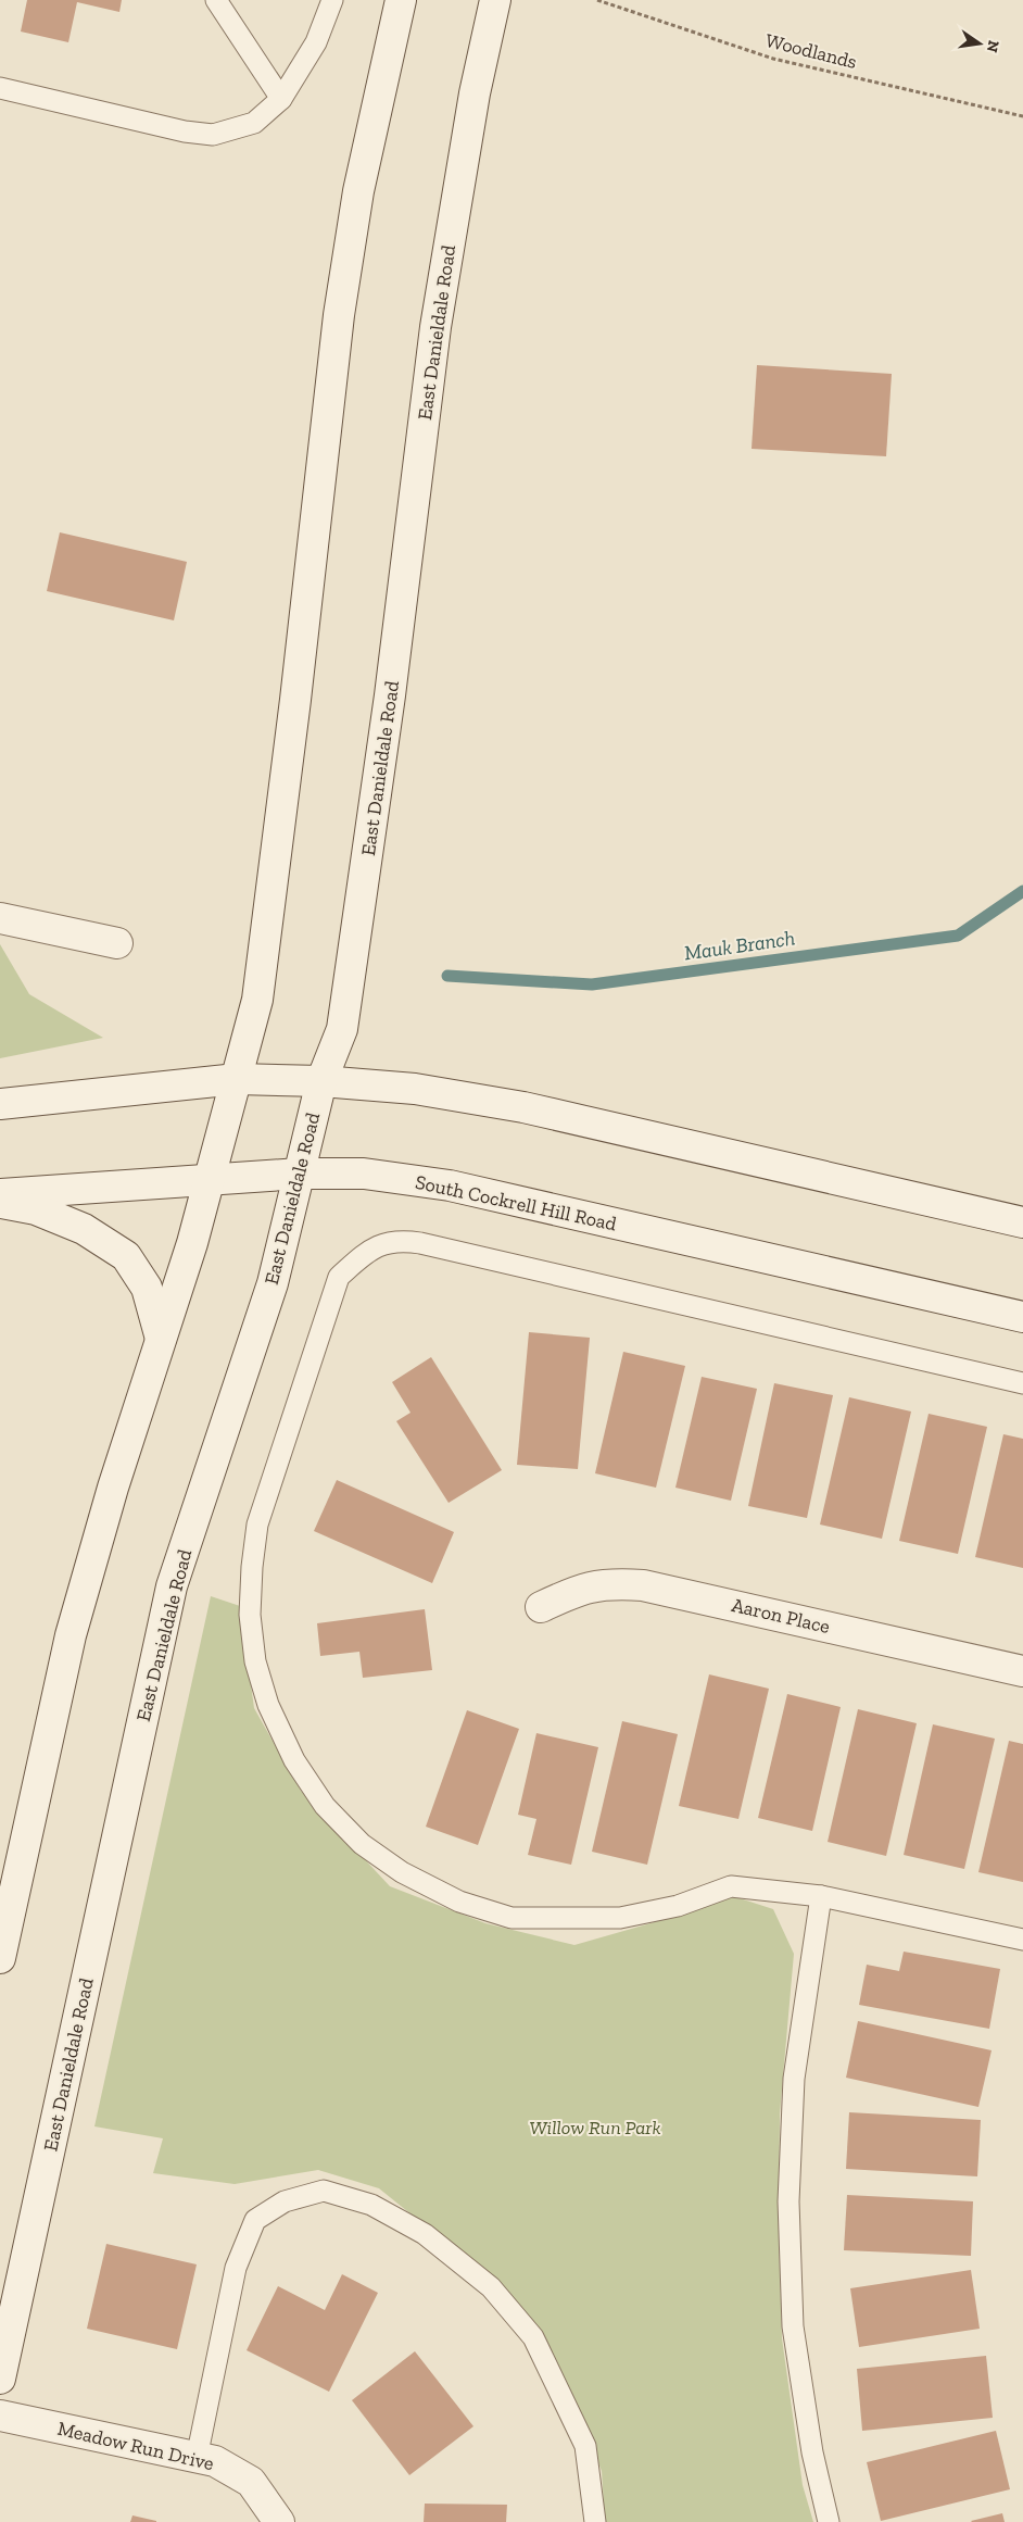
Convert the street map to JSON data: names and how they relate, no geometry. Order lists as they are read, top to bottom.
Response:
{
  "streets": {
    "main road": [
      "East Danieldale Road",
      "South Cockrell Hill Road",
      "Aaron Place",
      "Meadow Run Drive"
    ],
    "path": ["Woodlands"]
  },
  "crossings": [
    ["East Danieldale Road", "South Cockrell Hill Road"]
  ],
  "water": ["Mauk Branch"],
  "parks": ["Willow Run Park"],
  "north": "right"
}
